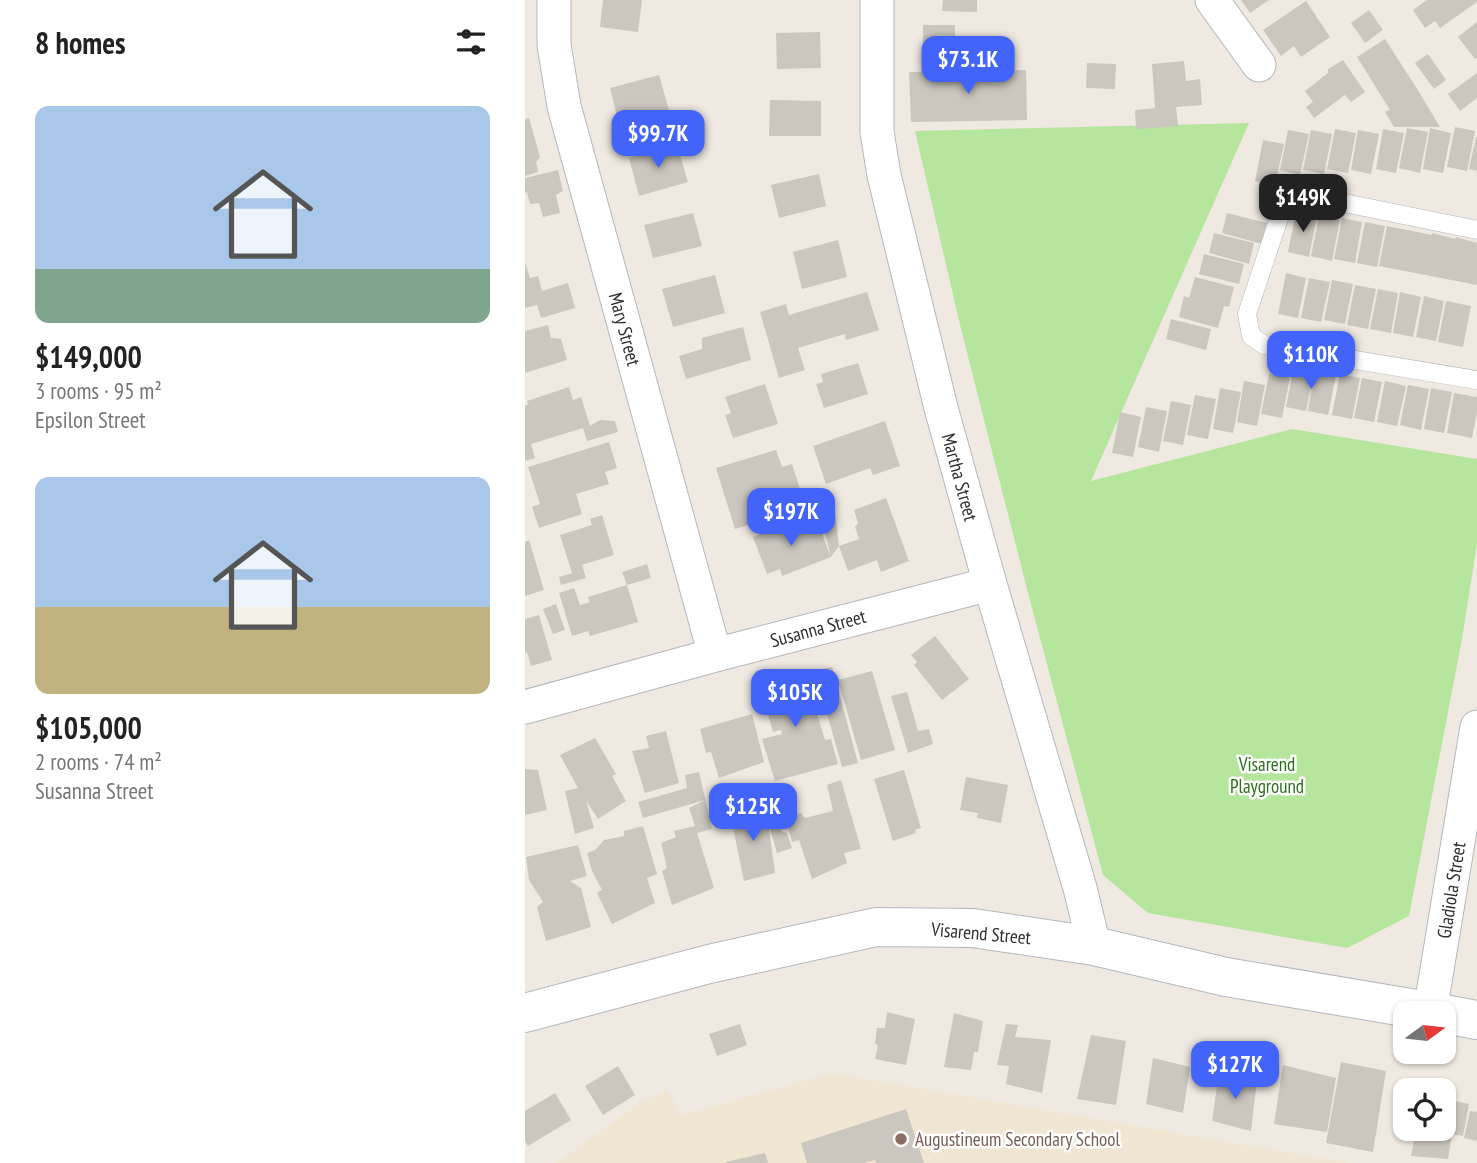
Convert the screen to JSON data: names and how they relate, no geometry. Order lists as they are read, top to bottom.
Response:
{
  "streets": {
    "street": [
      "Mary Street",
      "Martha Street",
      "Susanna Street",
      "Gladiola Street",
      "Visarend Street"
    ]
  },
  "crossings": [
    ["Mary Street", "Susanna Street"],
    ["Martha Street", "Susanna Street"],
    ["Martha Street", "Visarend Street"]
  ],
  "parks": ["Visarend Playground"],
  "places": ["Augustineum Secondary School"],
  "north": "right",
  "page": {
    "heading": "8 homes",
    "price": [
      "$73.1K",
      "$99.7K",
      "$149K",
      "$110K",
      "$197K",
      "$105K",
      "$125K",
      "$127K"
    ],
    "list": [
      {
        "name": "$149,000",
        "note": "3 rooms · 95 m² · Epsilon Street"
      },
      {
        "name": "$105,000",
        "note": "2 rooms · 74 m² · Susanna Street"
      }
    ]
  }
}
